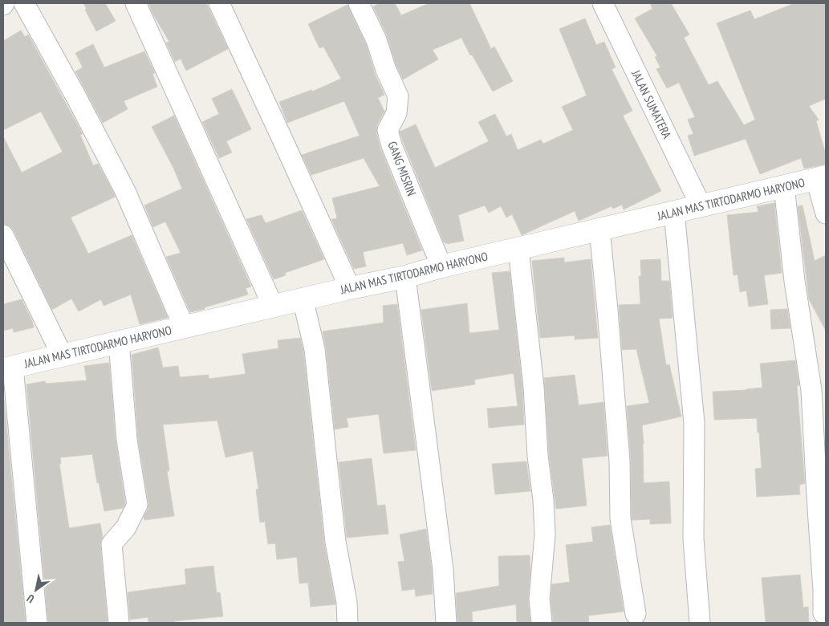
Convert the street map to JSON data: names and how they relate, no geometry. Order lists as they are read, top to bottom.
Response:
{
  "streets": {
    "street": ["JALAN SUMATERA", "GANG MISRIN", "JALAN MAS TIRTODARMO HARYONO"]
  },
  "crossings": [
    ["JALAN SUMATERA", "JALAN MAS TIRTODARMO HARYONO"],
    ["GANG MISRIN", "JALAN MAS TIRTODARMO HARYONO"]
  ],
  "north": "bottom left"
}
